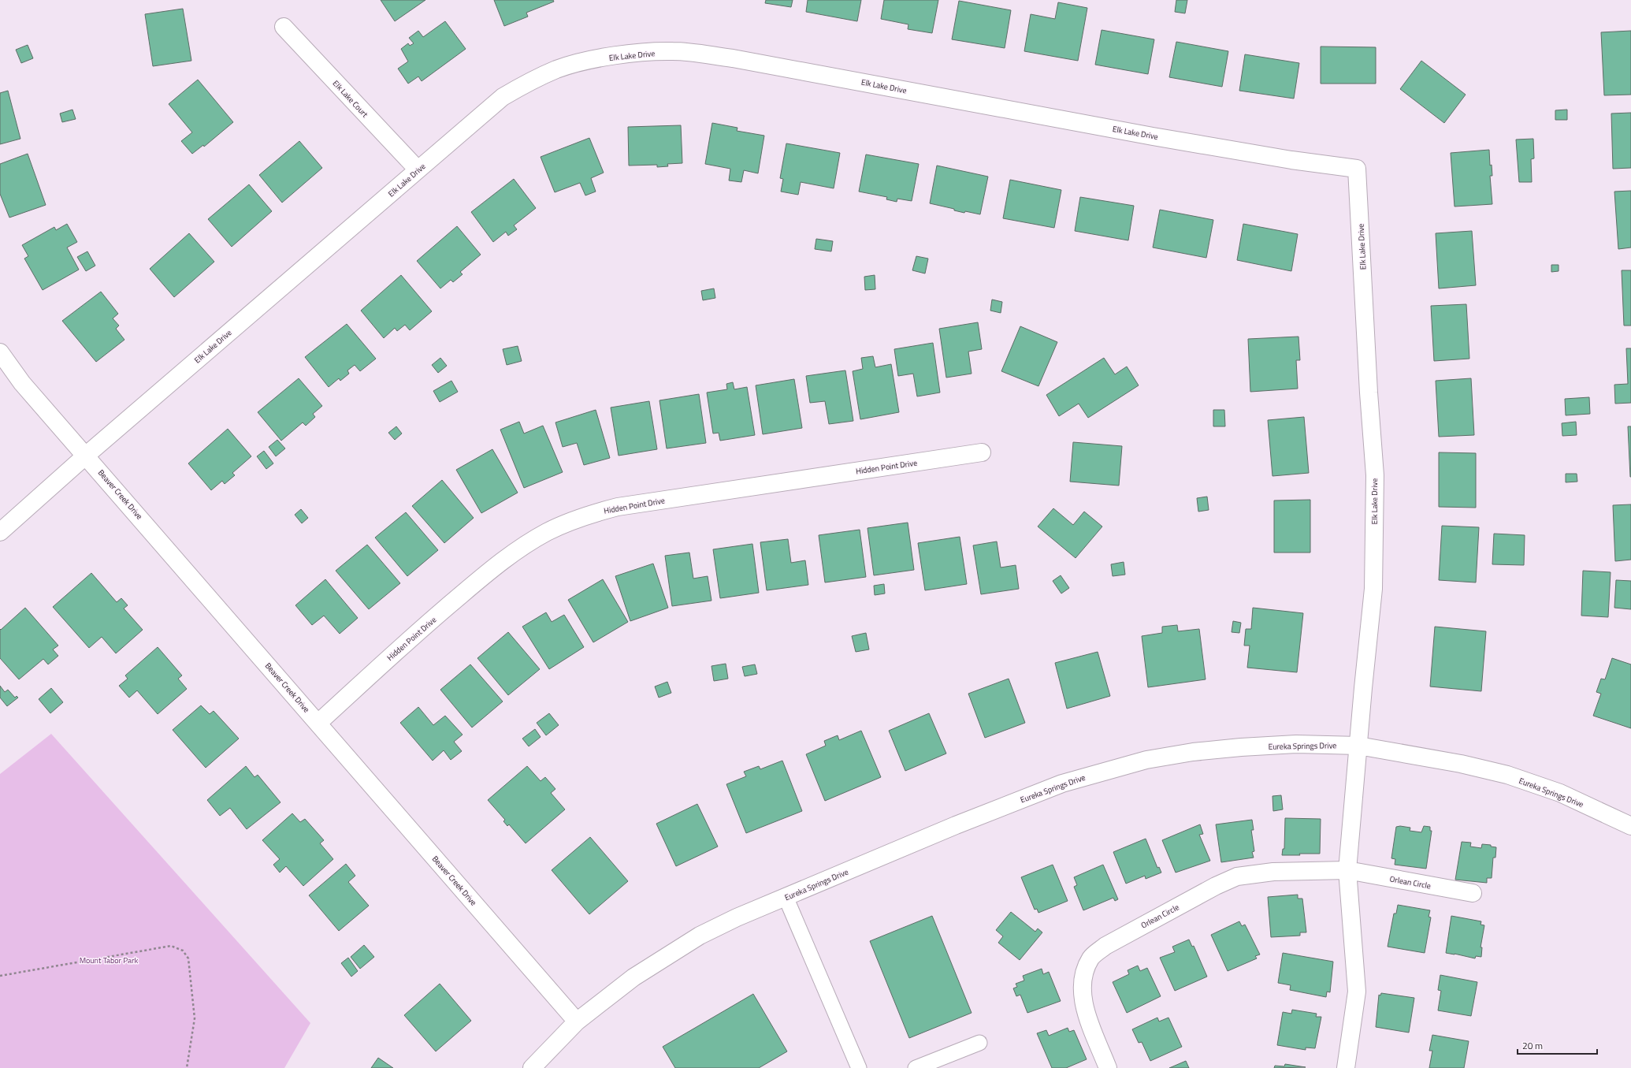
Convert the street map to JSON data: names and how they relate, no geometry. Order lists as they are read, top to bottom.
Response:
{
  "streets": {
    "street": [
      "Elk Lake Drive",
      "Elk Lake Court",
      "Hidden Point Drive",
      "Beaver Creek Drive",
      "Eureka Springs Drive",
      "Orlean Circle"
    ]
  },
  "crossings": [
    ["Elk Lake Drive", "Elk Lake Court"],
    ["Elk Lake Drive", "Beaver Creek Drive"],
    ["Elk Lake Drive", "Eureka Springs Drive"],
    ["Hidden Point Drive", "Beaver Creek Drive"],
    ["Beaver Creek Drive", "Eureka Springs Drive"]
  ],
  "parks": ["Mount Tabor Park"],
  "scale_bar": "20 m"
}
